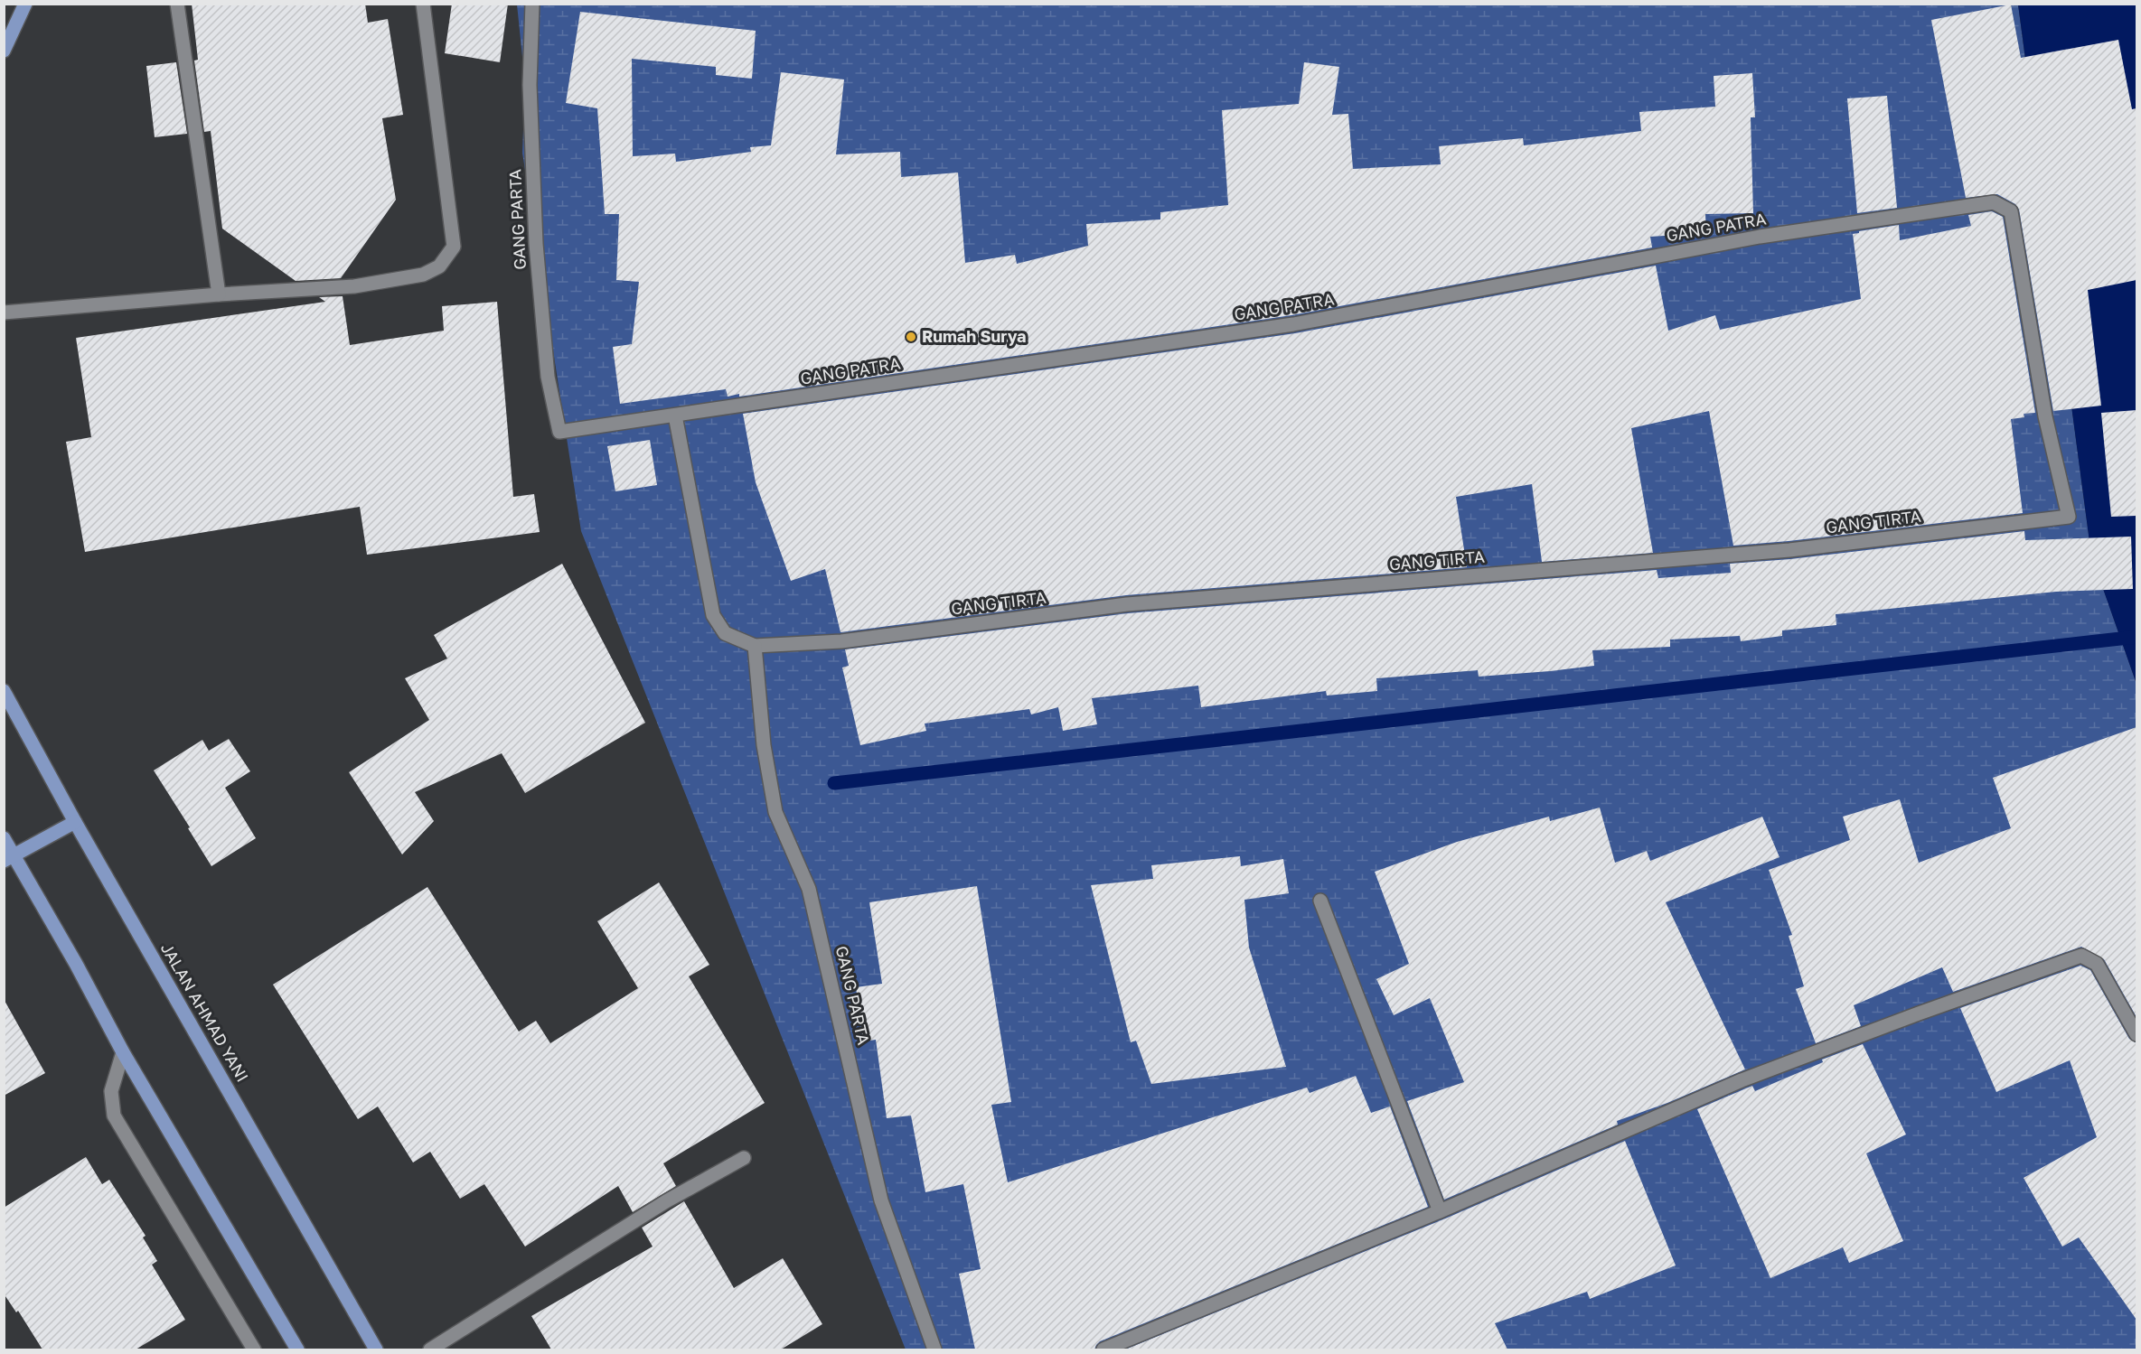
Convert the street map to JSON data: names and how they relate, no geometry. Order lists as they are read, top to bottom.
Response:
{
  "streets": {
    "main road": ["JALAN AHMAD YANI"],
    "street": ["GANG PARTA", "GANG PATRA", "GANG TIRTA"]
  },
  "crossings": [
    ["GANG PARTA", "GANG PATRA"],
    ["GANG PARTA", "GANG TIRTA"],
    ["GANG PATRA", "GANG TIRTA"]
  ],
  "places": ["Rumah Surya"]
}
